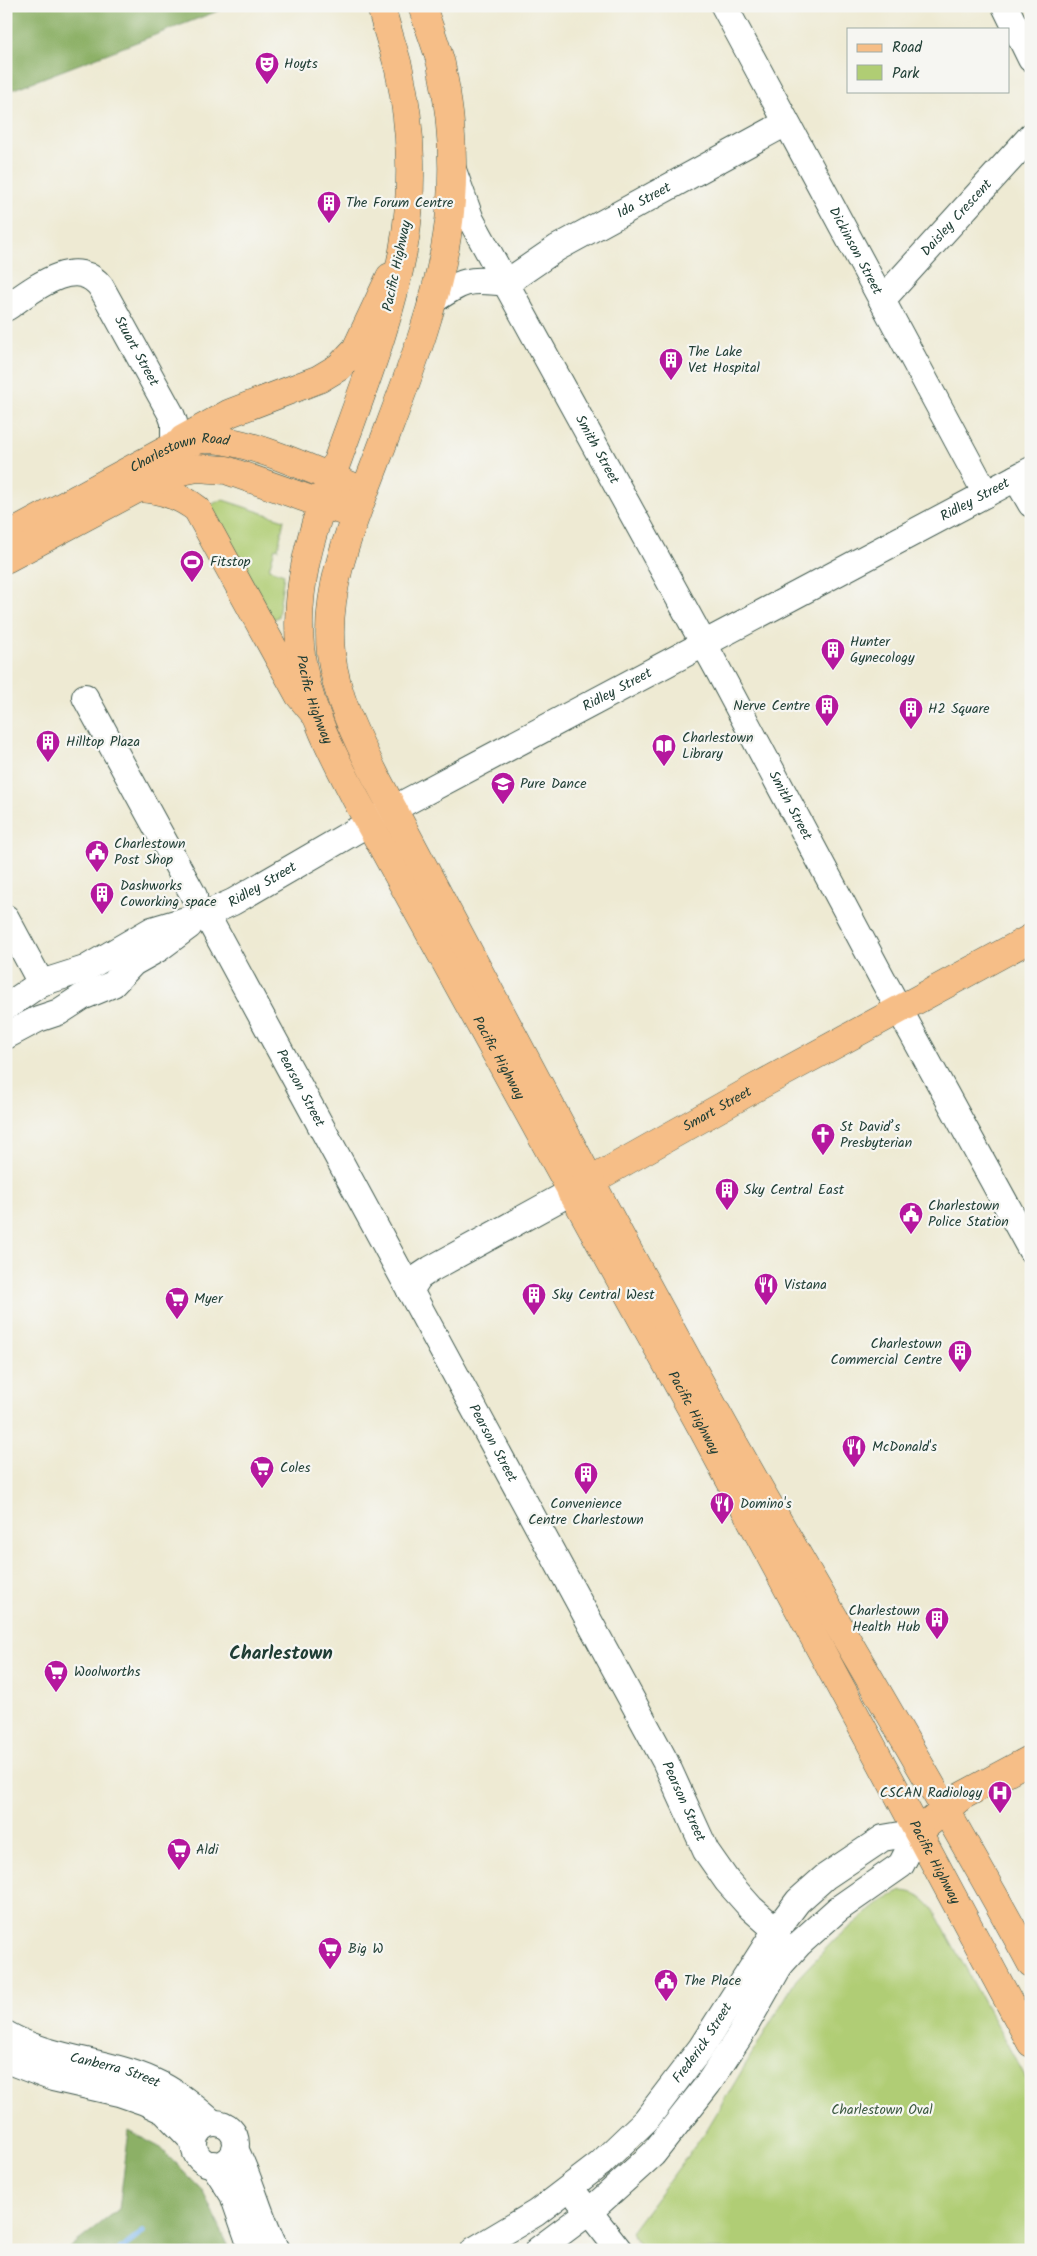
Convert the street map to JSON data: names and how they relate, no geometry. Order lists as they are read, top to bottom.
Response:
{
  "streets": {
    "main road": [
      "Pacific Highway",
      "Charlestown Road",
      "Smart Street",
      "Frederick Street"
    ],
    "street": [
      "Ida Street",
      "Daisley Crescent",
      "Dickinson Street",
      "Stuart Street",
      "Smith Street",
      "Ridley Street",
      "Pearson Street",
      "Canberra Street"
    ]
  },
  "crossings": [
    ["Ida Street", "Dickinson Street"],
    ["Ida Street", "Smith Street"],
    ["Daisley Crescent", "Dickinson Street"],
    ["Dickinson Street", "Ridley Street"],
    ["Pacific Highway", "Smith Street"],
    ["Pacific Highway", "Charlestown Road"],
    ["Pacific Highway", "Ridley Street"],
    ["Pacific Highway", "Smart Street"],
    ["Pacific Highway", "Frederick Street"],
    ["Stuart Street", "Charlestown Road"],
    ["Smith Street", "Ridley Street"],
    ["Smith Street", "Smart Street"],
    ["Ridley Street", "Pearson Street"],
    ["Pearson Street", "Smart Street"],
    ["Pearson Street", "Frederick Street"]
  ],
  "districts": ["Charlestown"],
  "parks": ["Charlestown Oval"],
  "places": {
    "theatre": ["Hoyts"],
    "building": [
      "The Forum Centre",
      "The Lake Vet Hospital",
      "Hunter Gynecology",
      "Nerve Centre",
      "H2 Square",
      "Hilltop Plaza",
      "Dashworks Coworking space",
      "Sky Central East",
      "Sky Central West",
      "Charlestown Commercial Centre",
      "Convenience Centre Charlestown",
      "Charlestown Health Hub"
    ],
    "sports": ["Fitstop"],
    "library": ["Charlestown Library"],
    "school or university": ["Pure Dance"],
    "public building": ["Charlestown Post Shop", "Charlestown Police Station", "The Place"],
    "church": ["St David’s Presbyterian"],
    "restaurant": ["Vistana", "McDonald's", "Domino's"],
    "supermarket": [
      "Myer",
      "Coles",
      "Woolworths",
      "Aldi",
      "Big W"
    ],
    "hospital": ["CSCAN Radiology"]
  },
  "legend": ["Road", "Park"]
}
